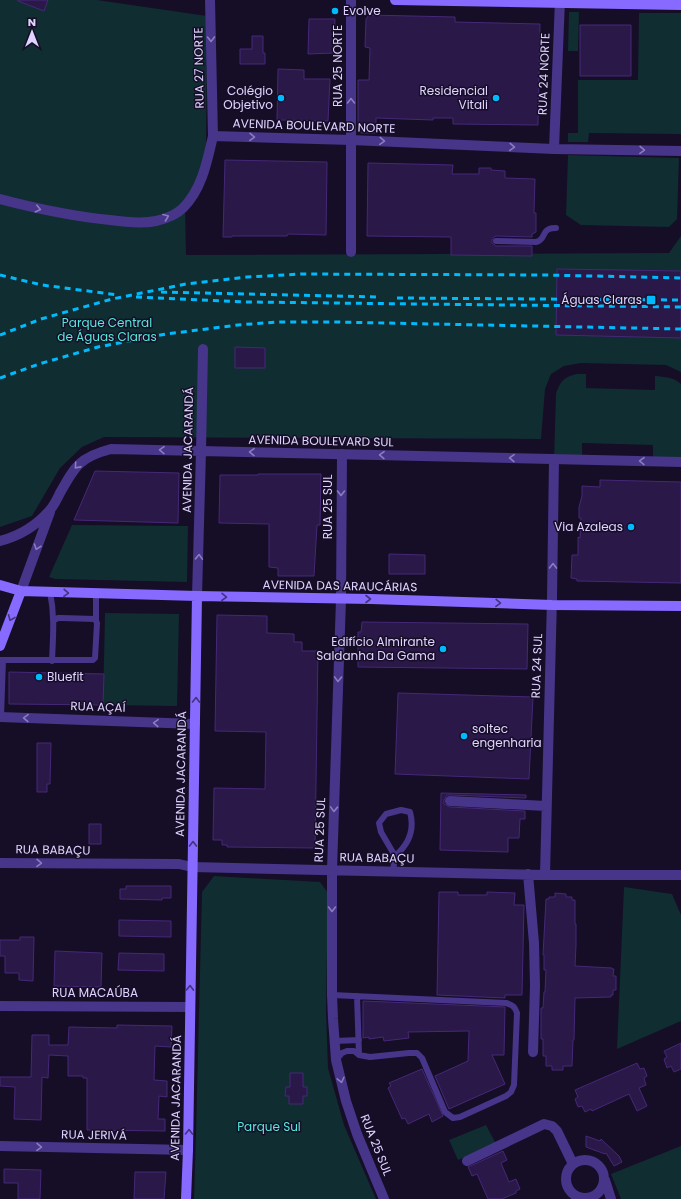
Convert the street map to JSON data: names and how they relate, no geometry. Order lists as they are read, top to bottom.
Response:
{
  "streets": {
    "main road": ["AVENIDA JACARANDÁ", "AVENIDA DAS ARAUCÁRIAS"],
    "street": [
      "RUA 25 NORTE",
      "RUA 27 NORTE",
      "RUA 24 NORTE",
      "AVENIDA BOULEVARD NORTE",
      "AVENIDA BOULEVARD SUL",
      "RUA 25 SUL",
      "RUA 24 SUL",
      "RUA AÇAÍ",
      "RUA BABAÇU",
      "RUA MACAÚBA",
      "RUA JERIVÁ"
    ]
  },
  "crossings": [
    ["RUA 25 NORTE", "AVENIDA BOULEVARD NORTE"],
    ["RUA 27 NORTE", "AVENIDA BOULEVARD NORTE"],
    ["RUA 24 NORTE", "AVENIDA BOULEVARD NORTE"],
    ["AVENIDA BOULEVARD SUL", "AVENIDA JACARANDÁ"],
    ["AVENIDA BOULEVARD SUL", "RUA 25 SUL"],
    ["AVENIDA BOULEVARD SUL", "RUA 24 SUL"],
    ["AVENIDA JACARANDÁ", "AVENIDA DAS ARAUCÁRIAS"],
    ["AVENIDA JACARANDÁ", "RUA AÇAÍ"],
    ["AVENIDA JACARANDÁ", "RUA BABAÇU"],
    ["AVENIDA JACARANDÁ", "RUA MACAÚBA"],
    ["AVENIDA JACARANDÁ", "RUA JERIVÁ"],
    ["RUA 25 SUL", "AVENIDA DAS ARAUCÁRIAS"],
    ["RUA 25 SUL", "RUA BABAÇU"],
    ["AVENIDA DAS ARAUCÁRIAS", "RUA 24 SUL"],
    ["RUA 24 SUL", "RUA BABAÇU"]
  ],
  "one_way": [
    "RUA 25 NORTE",
    "RUA 27 NORTE",
    "AVENIDA BOULEVARD NORTE",
    "AVENIDA BOULEVARD SUL",
    "AVENIDA JACARANDÁ",
    "RUA 25 SUL",
    "AVENIDA DAS ARAUCÁRIAS",
    "RUA 24 SUL",
    "RUA AÇAÍ",
    "RUA JERIVÁ"
  ],
  "parks": ["Parque Central de Águas Claras", "Parque Sul"],
  "places": {
    "other": [
      "Evolve",
      "Colégio Objetivo",
      "Residencial Vitali",
      "Via Azaleas",
      "Edifício Almirante Saldanha Da Gama",
      "Bluefit",
      "soltec engenharia"
    ],
    "transit": ["Águas Claras"]
  },
  "north": "top"
}
